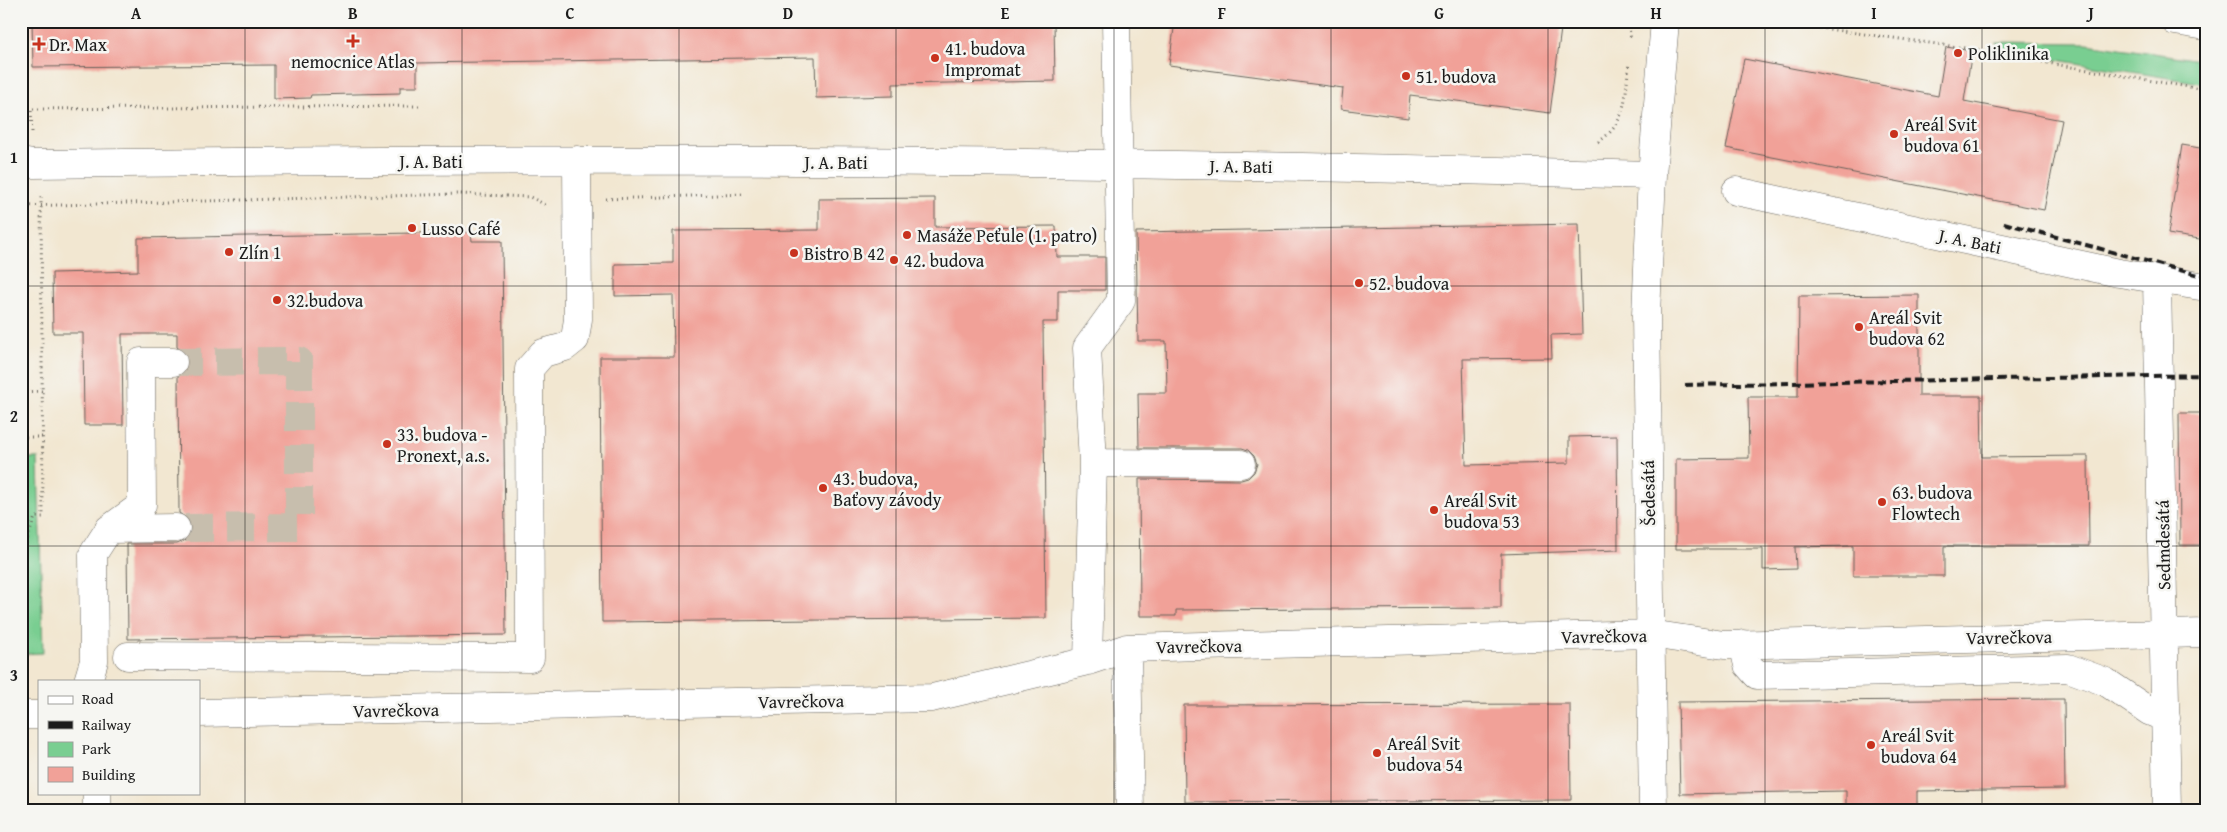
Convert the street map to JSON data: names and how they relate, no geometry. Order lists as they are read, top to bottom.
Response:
{
  "streets": {
    "street": [
      "J. A. Bati",
      "Šedesátá",
      "Sedmdesátá",
      "Vavrečkova"
    ]
  },
  "crossings": [
    ["J. A. Bati", "Šedesátá"],
    ["J. A. Bati", "Sedmdesátá"],
    ["Šedesátá", "Vavrečkova"],
    ["Sedmdesátá", "Vavrečkova"]
  ],
  "places": {
    "health": ["nemocnice Atlas", "Dr. Max"],
    "other": [
      "Poliklinika",
      "41. budova Impromat",
      "51. budova",
      "Areál Svit budova 61",
      "Lusso Café",
      "Masáže Peťule (1. patro)",
      "Zlín 1",
      "Bistro B 42",
      "42. budova",
      "52. budova",
      "32.budova",
      "Areál Svit budova 62",
      "33. budova - Pronext, a.s.",
      "43. budova, Baťovy závody",
      "63. budova Flowtech",
      "Areál Svit budova 53",
      "Areál Svit budova 64",
      "Areál Svit budova 54"
    ]
  },
  "legend": [
    "Road",
    "Railway",
    "Park",
    "Building"
  ],
  "grid": {
    "columns": [
      "A",
      "B",
      "C",
      "D",
      "E",
      "F",
      "G",
      "H",
      "I",
      "J"
    ],
    "rows": ["1", "2", "3"]
  }
}
